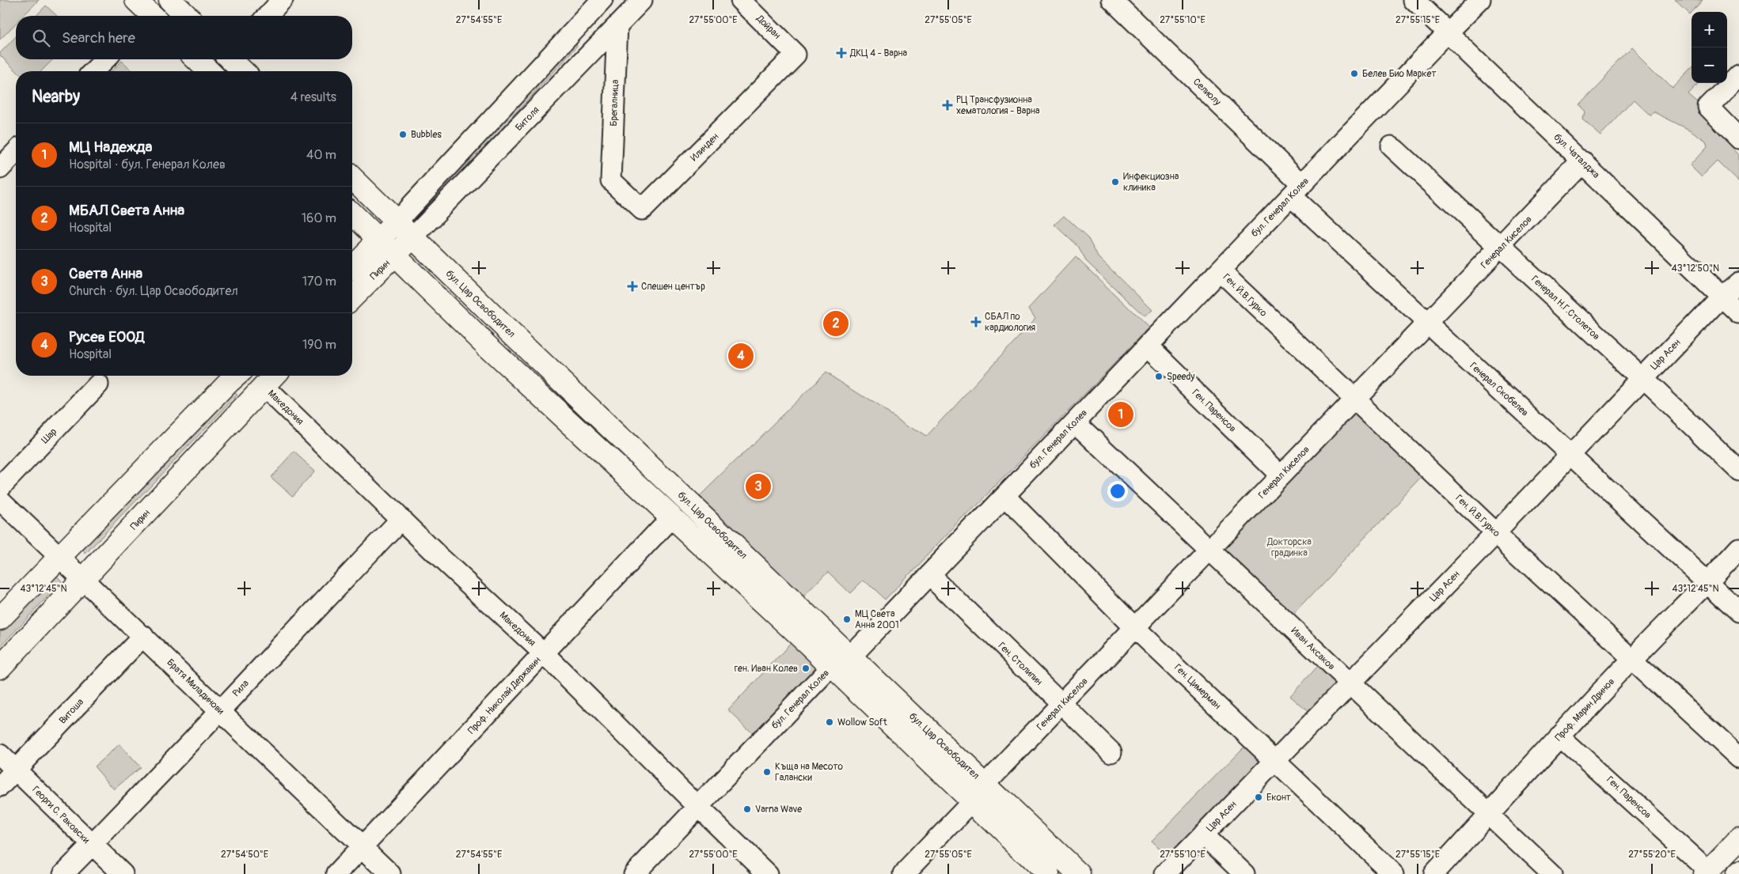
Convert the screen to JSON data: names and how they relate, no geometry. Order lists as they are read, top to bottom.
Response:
{
  "streets": {
    "main road": ["Пирин", "бул. Цар Освободител"],
    "street": [
      "Дойран",
      "Селиолу",
      "Брегалница",
      "Битоля",
      "Илинден",
      "бул. Чаталджа",
      "бул. Генерал Колев",
      "Генерал Киселов",
      "Ген. Й.В.Гурко",
      "Генерал Н.Г.Столетов",
      "Цар Асен",
      "Генерал Скобелев",
      "Македония",
      "Ген. Паренсов",
      "Шар",
      "Иван Аксаков",
      "Ген. Столипин",
      "Братя Миладинови",
      "Ген. Цимерман",
      "Рила",
      "Проф. Николай Державин",
      "Проф. Марин Дринов",
      "Витоша",
      "Георги С. Раковски"
    ]
  },
  "crossings": [
    ["Дойран", "Илинден"],
    ["Селиолу", "бул. Генерал Колев"],
    ["Селиолу", "Генерал Скобелев"],
    ["Брегалница", "Битоля"],
    ["Брегалница", "Илинден"],
    ["Битоля", "Пирин"],
    ["Битоля", "бул. Цар Освободител"],
    ["бул. Чаталджа", "бул. Генерал Колев"],
    ["бул. Чаталджа", "Генерал Киселов"],
    ["бул. Чаталджа", "Цар Асен"],
    ["бул. Генерал Колев", "Ген. Й.В.Гурко"],
    ["бул. Генерал Колев", "бул. Цар Освободител"],
    ["бул. Генерал Колев", "Генерал Скобелев"],
    ["бул. Генерал Колев", "Македония"],
    ["бул. Генерал Колев", "Ген. Паренсов"],
    ["бул. Генерал Колев", "Иван Аксаков"],
    ["бул. Генерал Колев", "Ген. Столипин"],
    ["бул. Генерал Колев", "Ген. Цимерман"],
    ["Генерал Киселов", "Ген. Й.В.Гурко"],
    ["Генерал Киселов", "бул. Цар Освободител"],
    ["Генерал Киселов", "Генерал Н.Г.Столетов"],
    ["Генерал Киселов", "Генерал Скобелев"],
    ["Генерал Киселов", "Ген. Паренсов"],
    ["Генерал Киселов", "Иван Аксаков"],
    ["Генерал Киселов", "Ген. Столипин"],
    ["Генерал Киселов", "Ген. Цимерман"],
    ["Пирин", "бул. Цар Освободител"],
    ["Пирин", "Македония"],
    ["Пирин", "Братя Миладинови"],
    ["Ген. Й.В.Гурко", "Цар Асен"],
    ["Ген. Й.В.Гурко", "Проф. Марин Дринов"],
    ["бул. Цар Освободител", "Проф. Николай Державин"],
    ["Генерал Н.Г.Столетов", "Цар Асен"],
    ["Цар Асен", "Генерал Скобелев"],
    ["Цар Асен", "Иван Аксаков"],
    ["Цар Асен", "Ген. Цимерман"],
    ["Генерал Скобелев", "Проф. Марин Дринов"],
    ["Македония", "Рила"],
    ["Македония", "Проф. Николай Державин"],
    ["Ген. Паренсов", "Проф. Марин Дринов"],
    ["Иван Аксаков", "Проф. Марин Дринов"],
    ["Братя Миладинови", "Рила"],
    ["Братя Миладинови", "Проф. Николай Державин"],
    ["Братя Миладинови", "Витоша"],
    ["Рила", "Георги С. Раковски"],
    ["Витоша", "Георги С. Раковски"]
  ],
  "parks": ["Докторска градинка"],
  "places": {
    "health": [
      "ДКЦ 4 - Варна",
      "РЦ Трансфузионна хематология - Варна",
      "Спешен център",
      "СБАЛ по кардиология"
    ],
    "other": [
      "Белев Био Маркет",
      "Bubbles",
      "Инфекциозна клиника",
      "Speedy",
      "МЦ Света Анна 2001",
      "ген. Иван Колев",
      "Wollow Soft",
      "Къща на Месото Галански",
      "Еконт",
      "Varna Wave"
    ]
  },
  "page": {
    "map_buttons": ["+", "−"],
    "search": "Search here",
    "heading": ["Nearby", "4 results"],
    "list": [
      {
        "mark": "1",
        "name": "МЦ Надежда",
        "note": "Hospital · бул. Генерал Колев",
        "value": "40 m"
      },
      {
        "mark": "2",
        "name": "МБАЛ Света Анна",
        "note": "Hospital",
        "value": "160 m"
      },
      {
        "mark": "3",
        "name": "Света Анна",
        "note": "Church · бул. Цар Освободител",
        "value": "170 m"
      },
      {
        "mark": "4",
        "name": "Русев ЕООД",
        "note": "Hospital",
        "value": "190 m"
      }
    ],
    "pins": [
      "2",
      "4",
      "1",
      "3"
    ]
  },
  "coordinates": [
    "27°54'55\"E",
    "27°55'00\"E",
    "27°55'05\"E",
    "27°55'10\"E",
    "27°55'15\"E",
    "43°12'50\"N",
    "43°12'45\"N",
    "27°54'50\"E",
    "27°55'20\"E"
  ]
}
